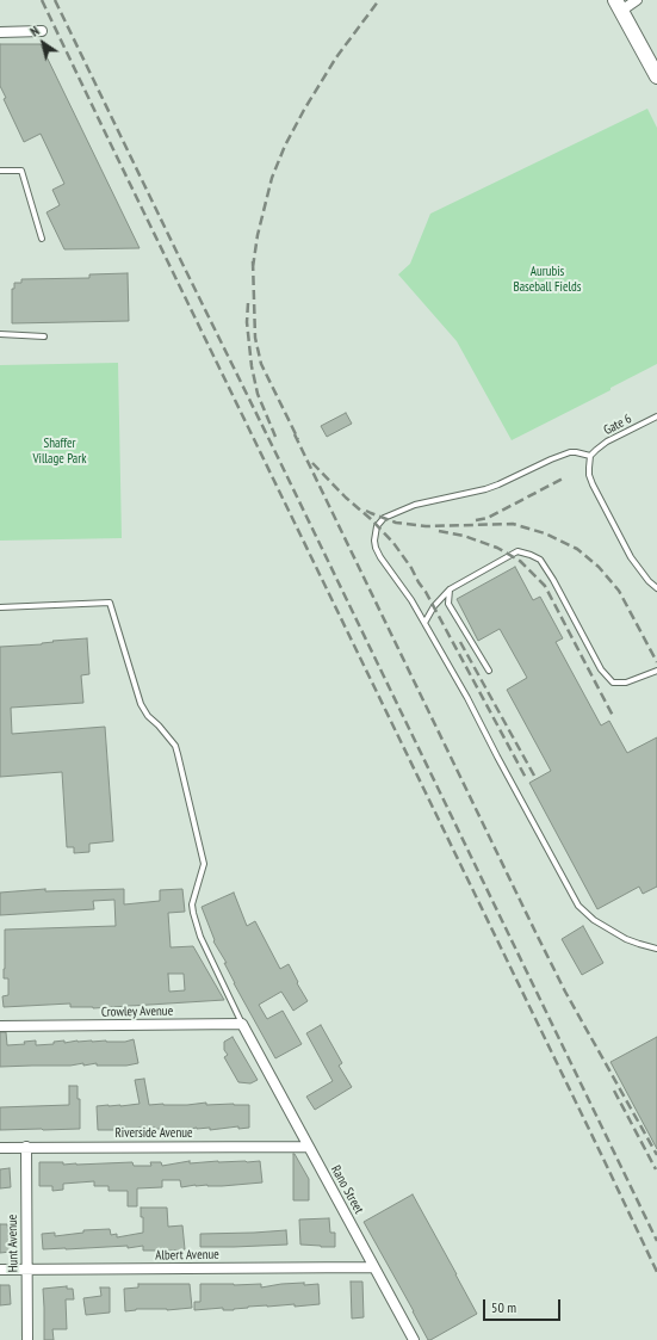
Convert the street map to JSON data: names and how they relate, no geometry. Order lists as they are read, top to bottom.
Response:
{
  "streets": {
    "street": [
      "Crowley Avenue",
      "Riverside Avenue",
      "Rano Street",
      "Hunt Avenue",
      "Albert Avenue"
    ],
    "lane": ["Gate 6"]
  },
  "crossings": [
    ["Crowley Avenue", "Rano Street"],
    ["Riverside Avenue", "Rano Street"],
    ["Riverside Avenue", "Hunt Avenue"],
    ["Rano Street", "Albert Avenue"],
    ["Hunt Avenue", "Albert Avenue"]
  ],
  "parks": ["Aurubis Baseball Fields", "Shaffer Village Park"],
  "scale_bar": "50 m",
  "north": "top left"
}
